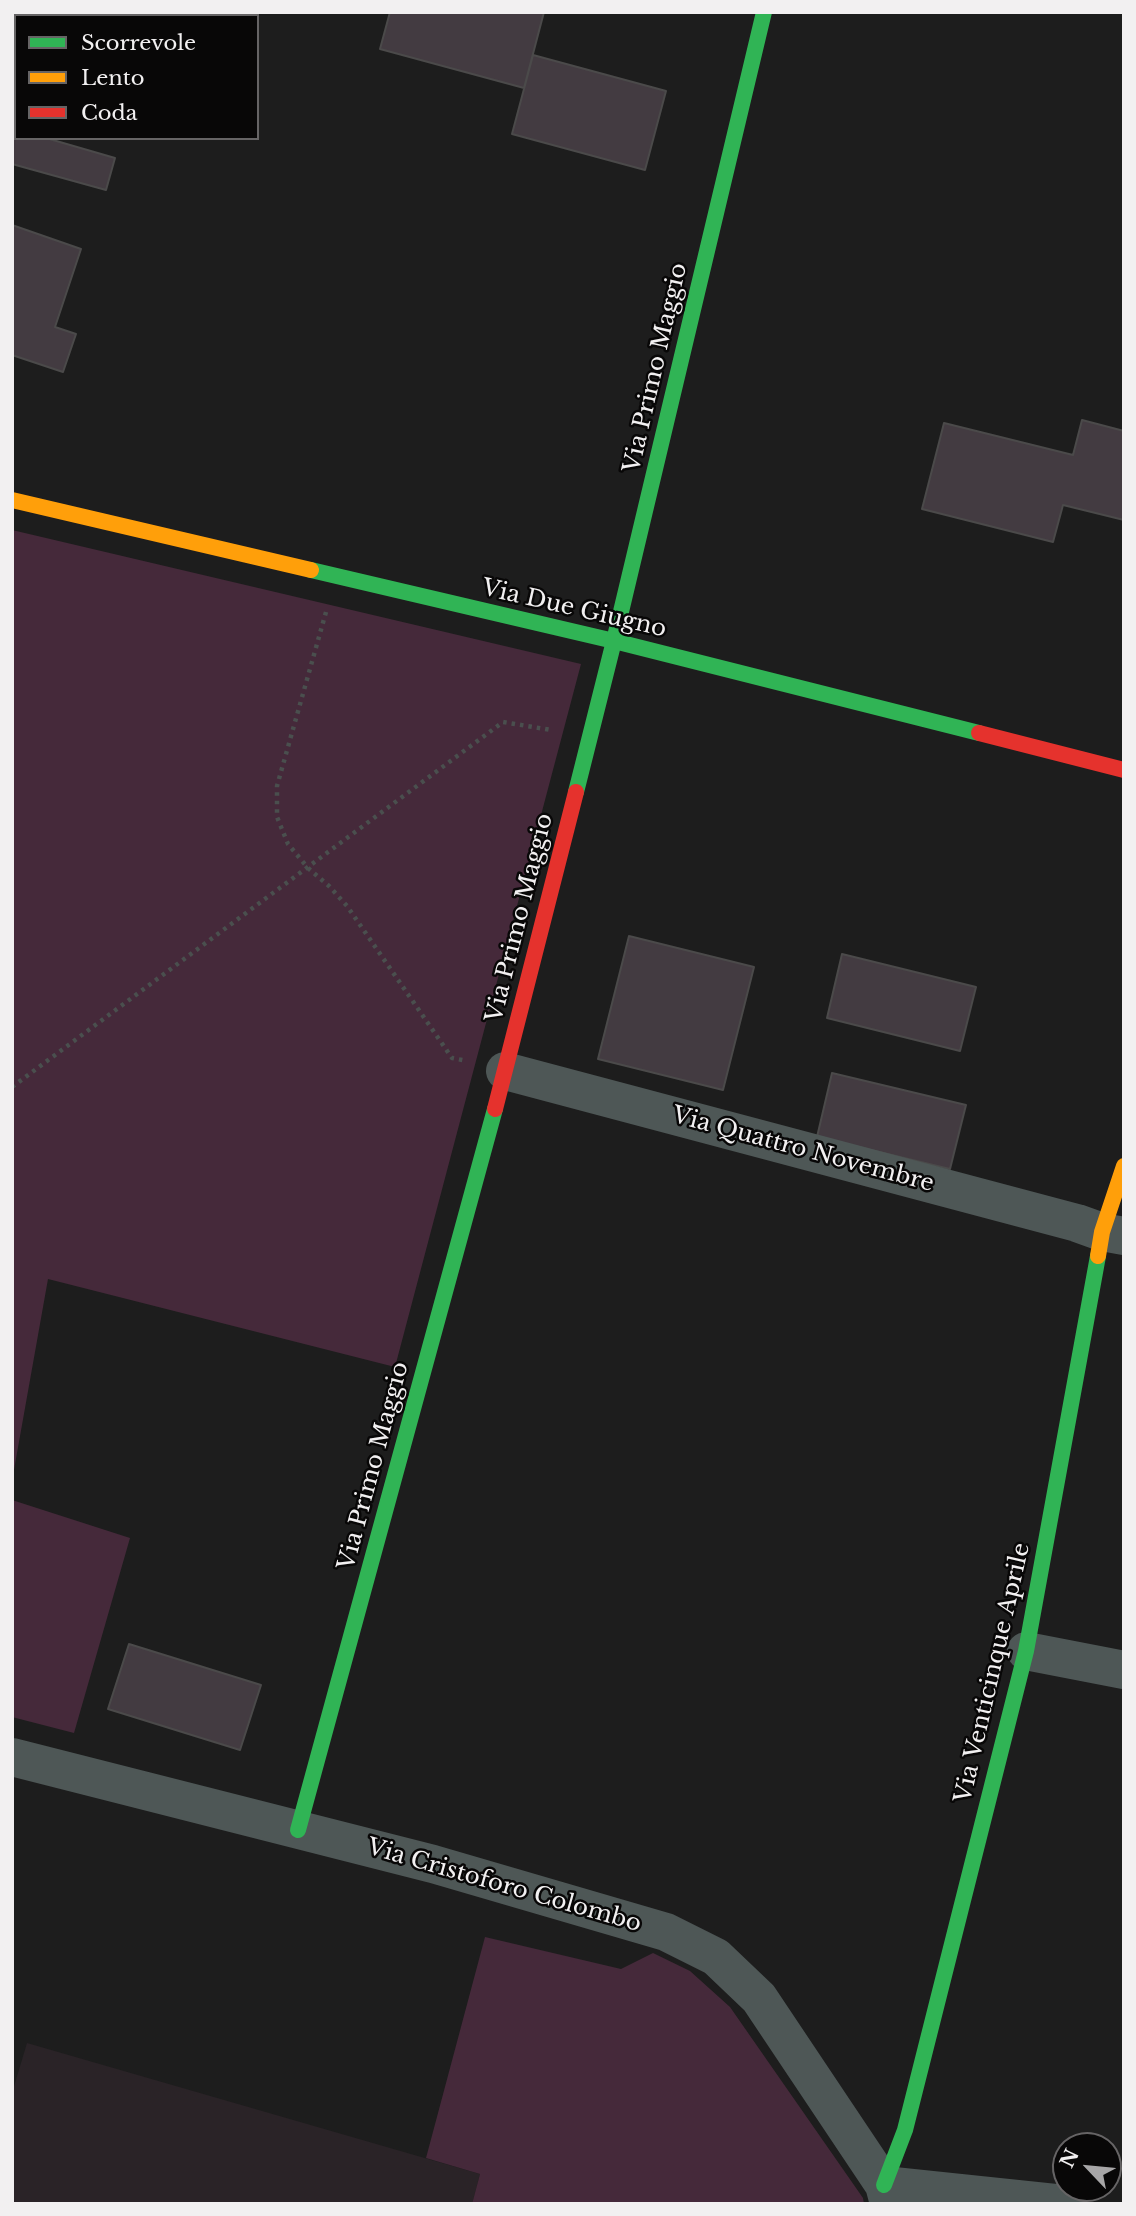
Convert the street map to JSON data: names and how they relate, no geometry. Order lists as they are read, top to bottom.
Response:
{
  "streets": {
    "street": [
      "Via Primo Maggio",
      "Via Due Giugno",
      "Via Quattro Novembre",
      "Via Venticinque Aprile",
      "Via Cristoforo Colombo"
    ]
  },
  "crossings": [
    ["Via Primo Maggio", "Via Due Giugno"],
    ["Via Primo Maggio", "Via Quattro Novembre"],
    ["Via Primo Maggio", "Via Cristoforo Colombo"],
    ["Via Quattro Novembre", "Via Venticinque Aprile"],
    ["Via Venticinque Aprile", "Via Cristoforo Colombo"]
  ],
  "legend": ["Scorrevole", "Lento", "Coda"],
  "north": "top left"
}
